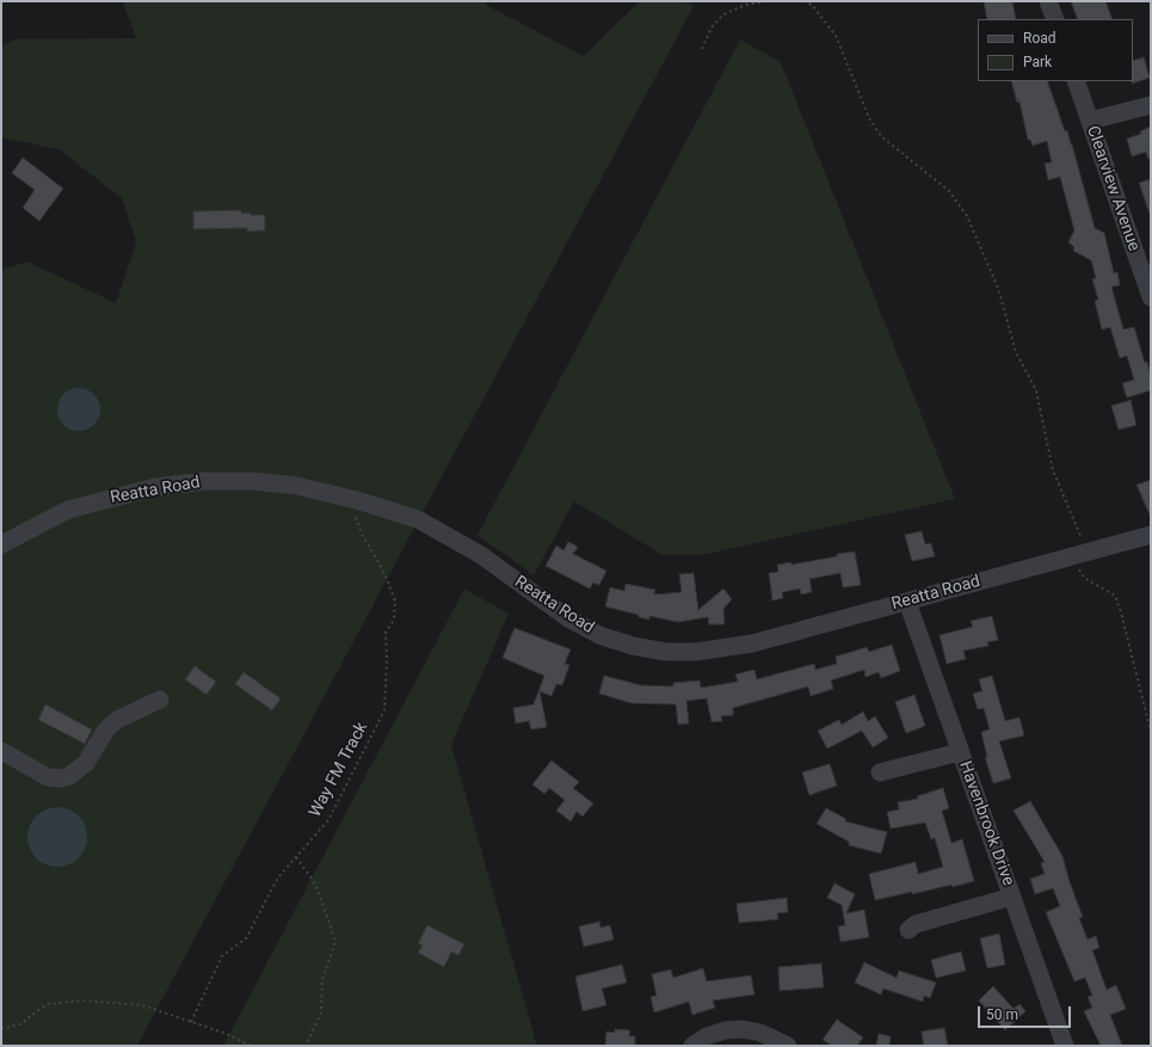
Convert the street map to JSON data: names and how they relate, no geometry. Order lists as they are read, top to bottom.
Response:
{
  "streets": {
    "street": ["Clearview Avenue", "Reatta Road", "Havenbrook Drive"],
    "path": ["Way FM Track"]
  },
  "crossings": [
    ["Reatta Road", "Way FM Track"],
    ["Reatta Road", "Havenbrook Drive"]
  ],
  "legend": ["Road", "Park"],
  "scale_bar": "50 m"
}
